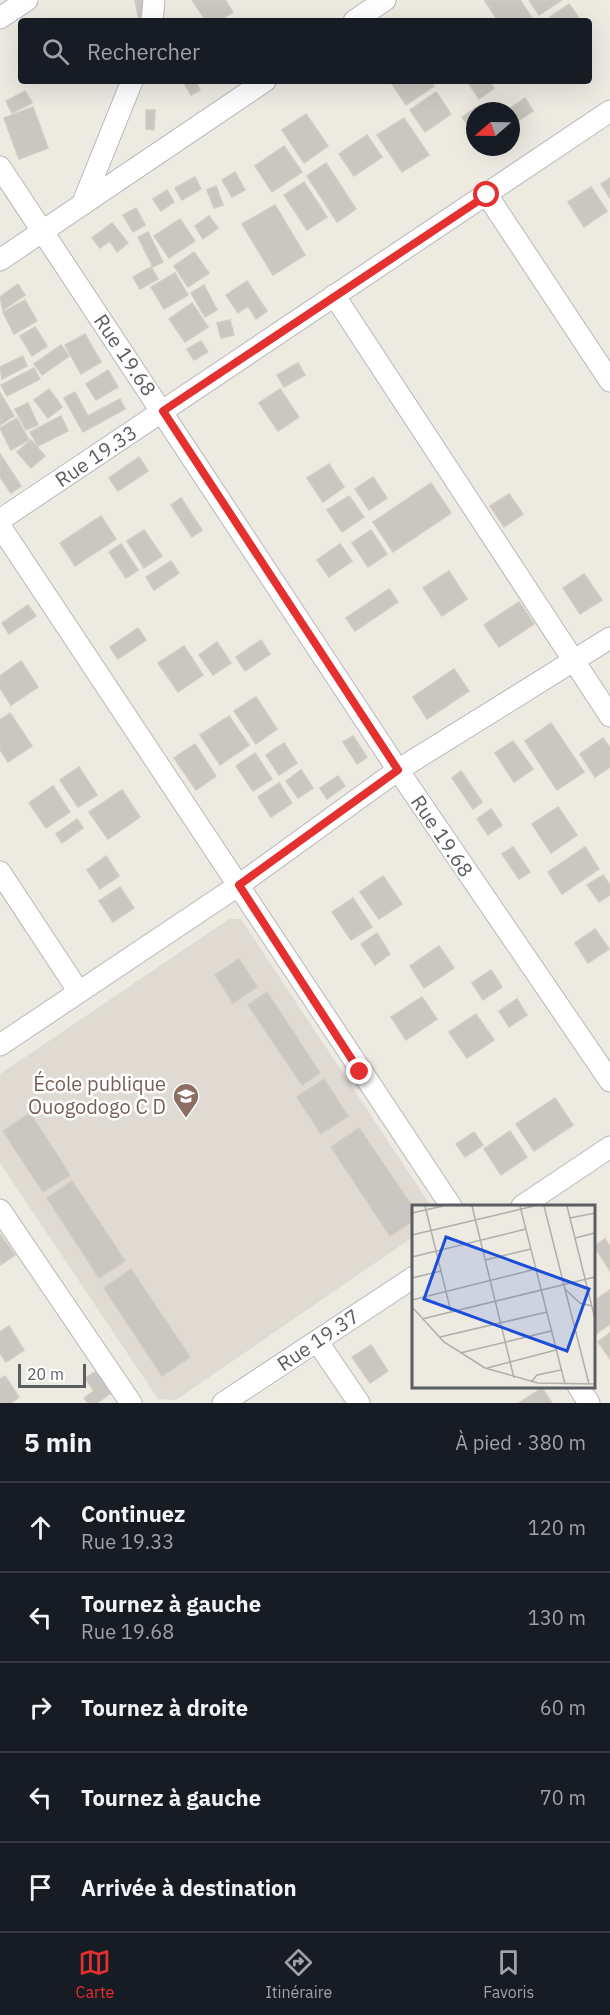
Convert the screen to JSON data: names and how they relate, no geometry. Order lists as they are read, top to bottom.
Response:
{
  "streets": {
    "street": ["Rue 19.68", "Rue 19.33", "Rue 19.37"]
  },
  "crossings": [
    ["Rue 19.68", "Rue 19.33"]
  ],
  "places": {
    "school or university": ["École publique Ouogodogo C D"]
  },
  "scale_bar": "20 m",
  "north": "left",
  "page": {
    "search": "Rechercher",
    "scale": "20 m",
    "heading": ["5 min", "À pied · 380 m"],
    "list": [
      ["Continuez", "Rue 19.33", "120 m"],
      ["Tournez à gauche", "Rue 19.68", "130 m"],
      ["Tournez à droite", "60 m"],
      ["Tournez à gauche", "70 m"],
      "Arrivée à destination"
    ],
    "nav": ["Carte", "Itinéraire", "Favoris"]
  }
}
